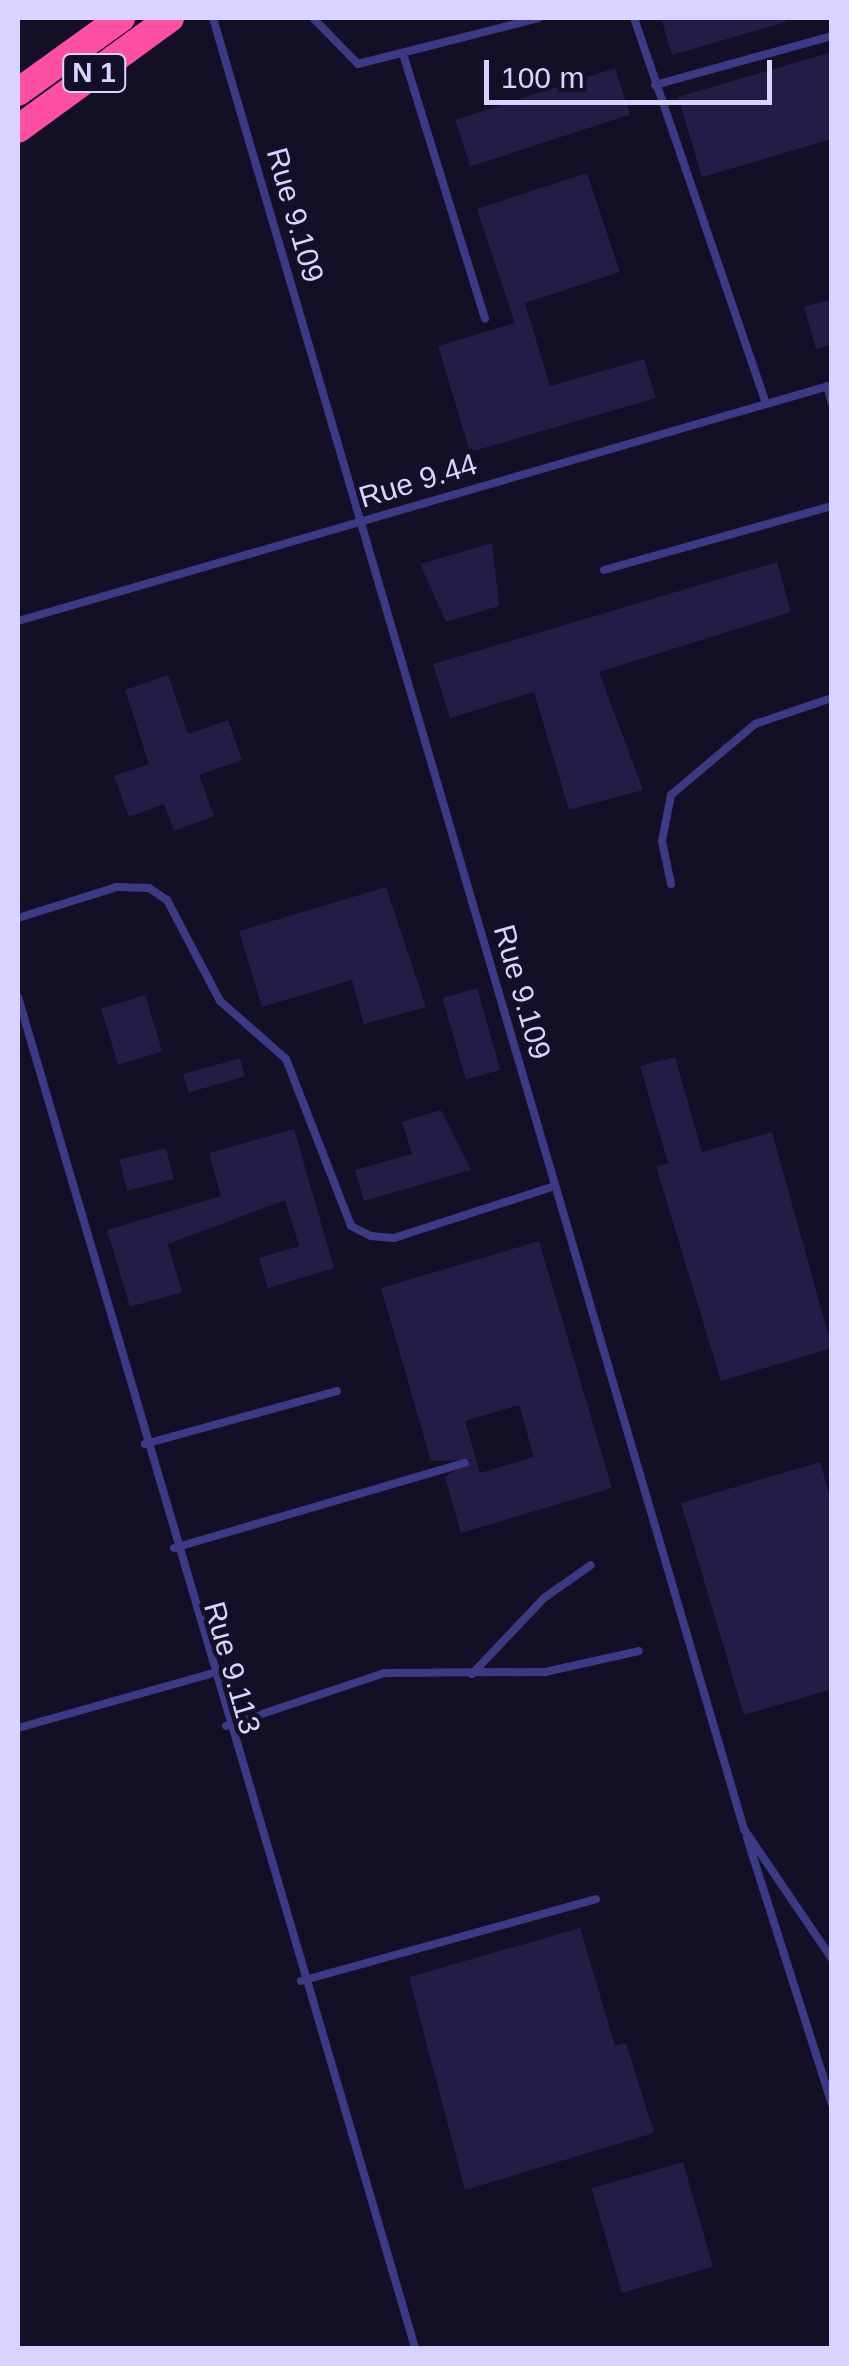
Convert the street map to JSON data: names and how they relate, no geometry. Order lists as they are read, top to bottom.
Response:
{
  "streets": {
    "highway": ["N 1"],
    "lane": ["Rue 9.109", "Rue 9.44", "Rue 9.113"]
  },
  "crossings": [
    ["Rue 9.109", "Rue 9.44"]
  ],
  "scale_bar": "100 m"
}
